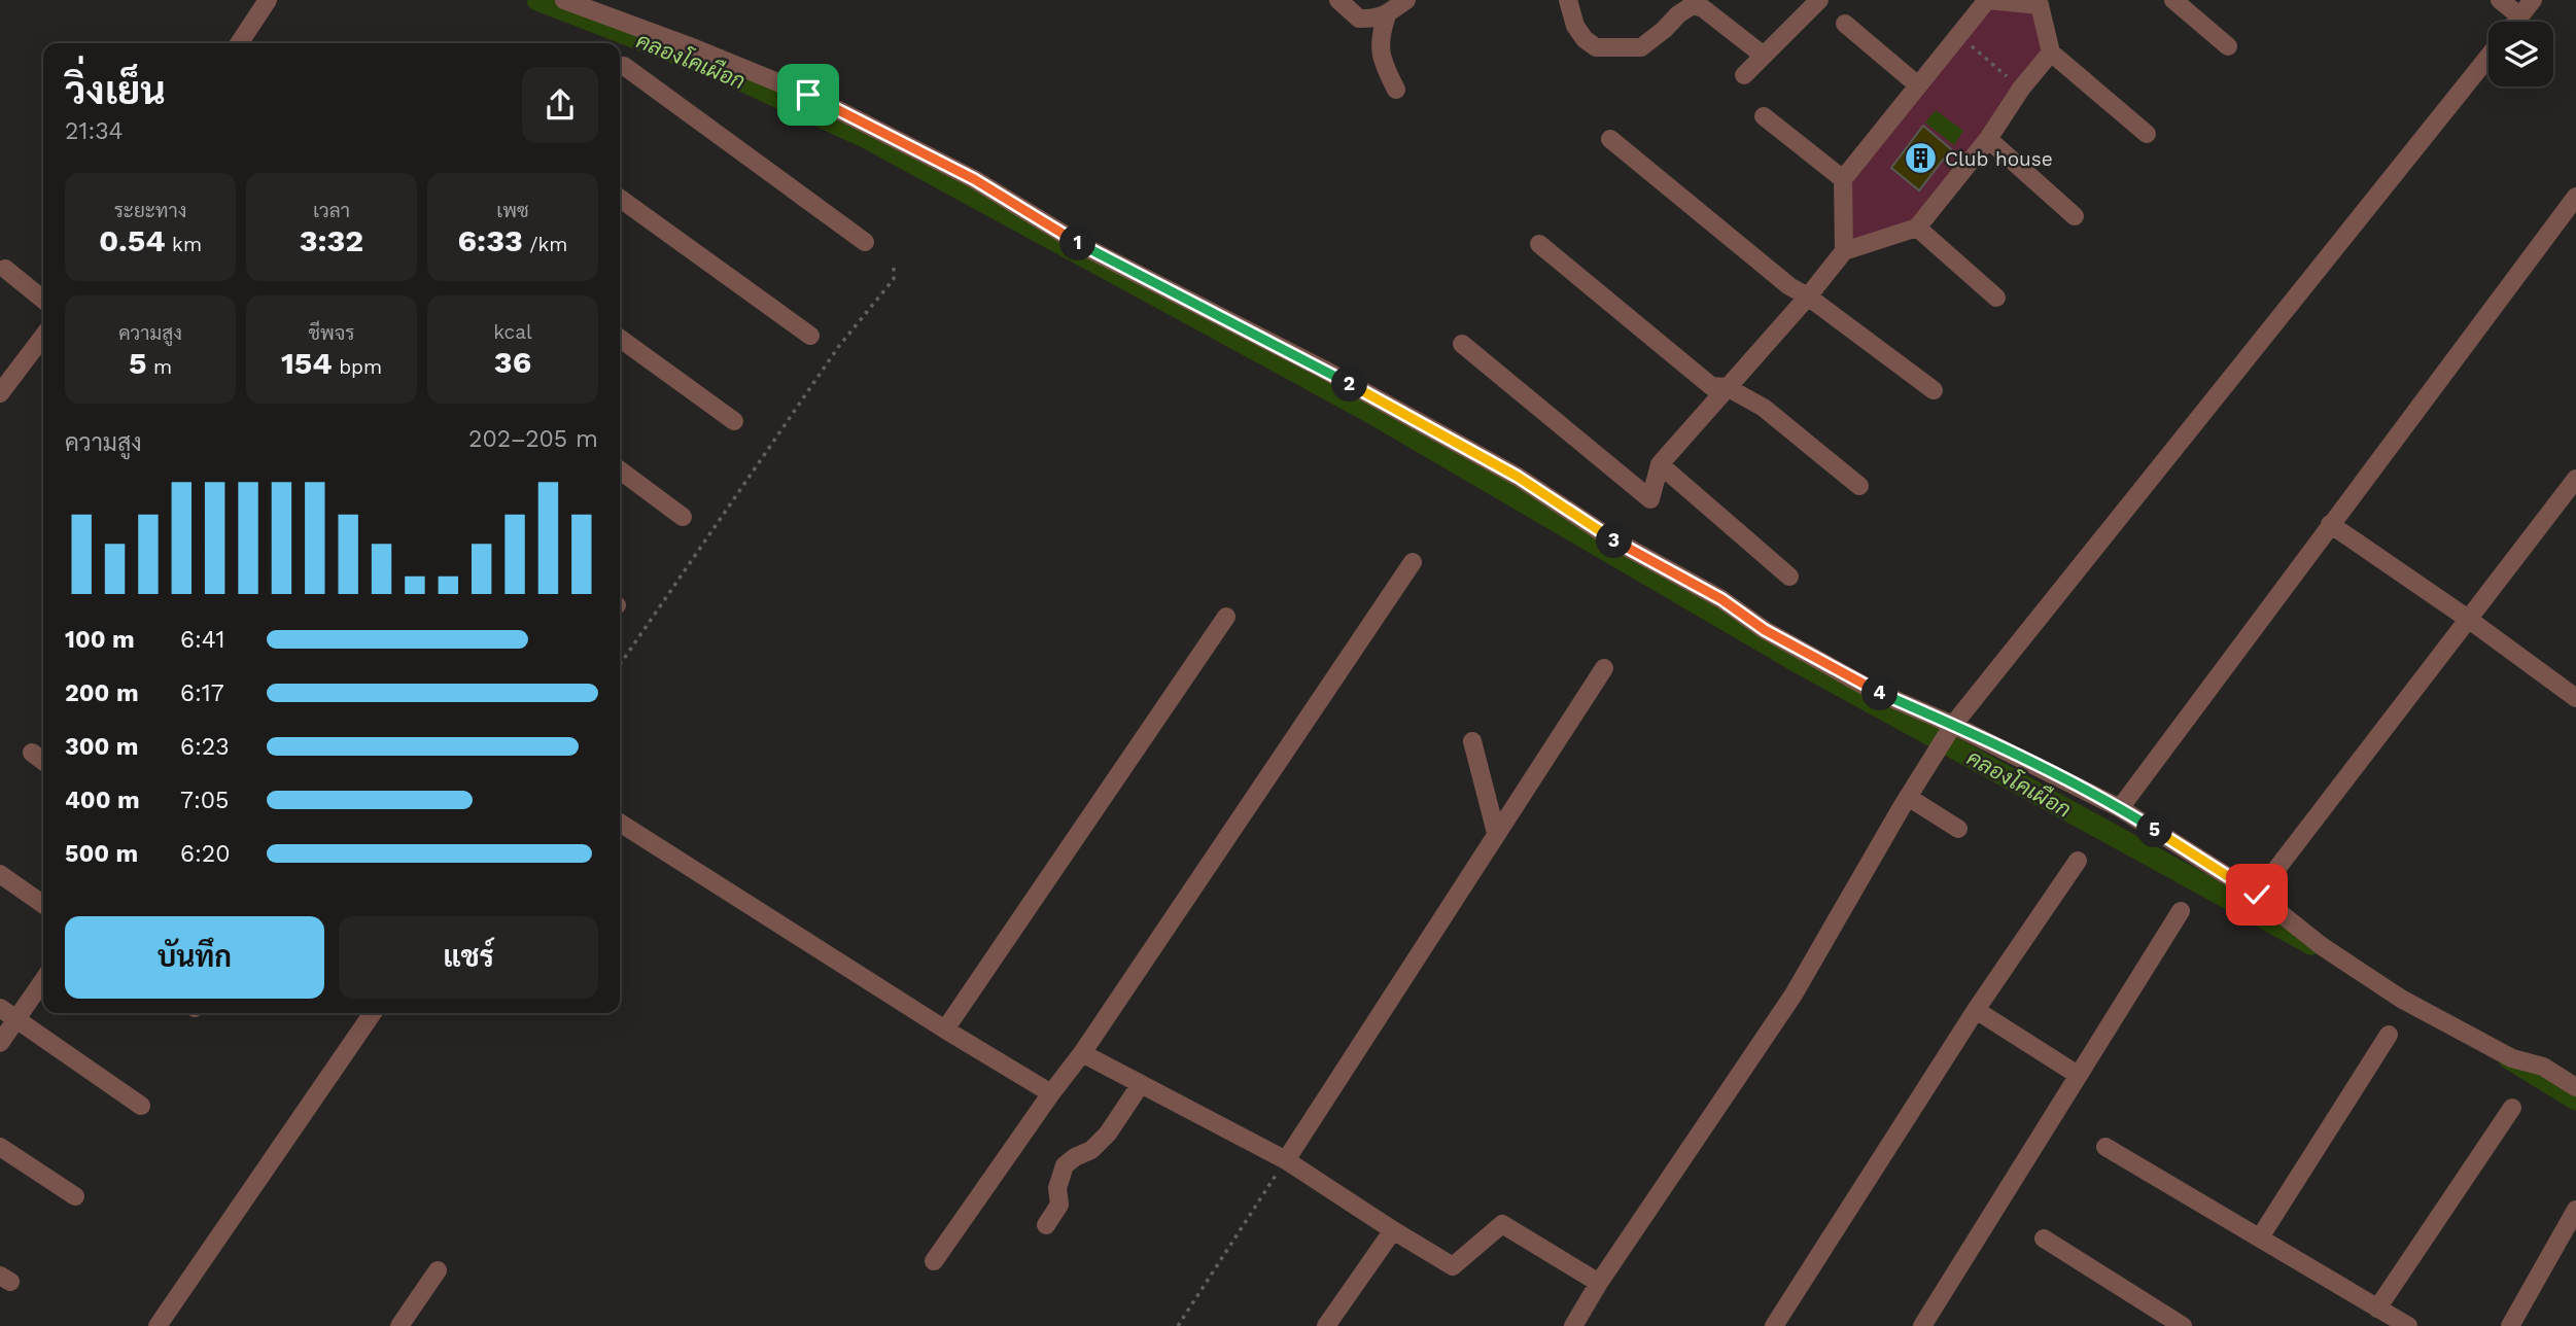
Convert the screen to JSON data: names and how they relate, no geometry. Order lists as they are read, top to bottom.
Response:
{
  "water": ["คลองโคเผือก"],
  "places": {
    "building": ["Club house"]
  },
  "page": {
    "heading": ["วิ่งเย็น", "21:34"],
    "stats": [
      ["ระยะทาง", "0.54 km"],
      ["เวลา", "3:32"],
      ["เพซ", "6:33 /km"],
      ["ความสูง", "5 m"],
      ["ชีพจร", "154 bpm"],
      ["kcal", "36"]
    ],
    "pins": [
      "1",
      "2",
      "3",
      "4",
      "5"
    ],
    "chart": ["ความสูง", "202–205 m"],
    "list": [
      {
        "name": "100 m",
        "note": "6:41"
      },
      {
        "name": "200 m",
        "note": "6:17"
      },
      {
        "name": "300 m",
        "note": "6:23"
      },
      {
        "name": "400 m",
        "note": "7:05"
      },
      {
        "name": "500 m",
        "note": "6:20"
      }
    ],
    "buttons": ["บันทึก", "แชร์"]
  }
}
